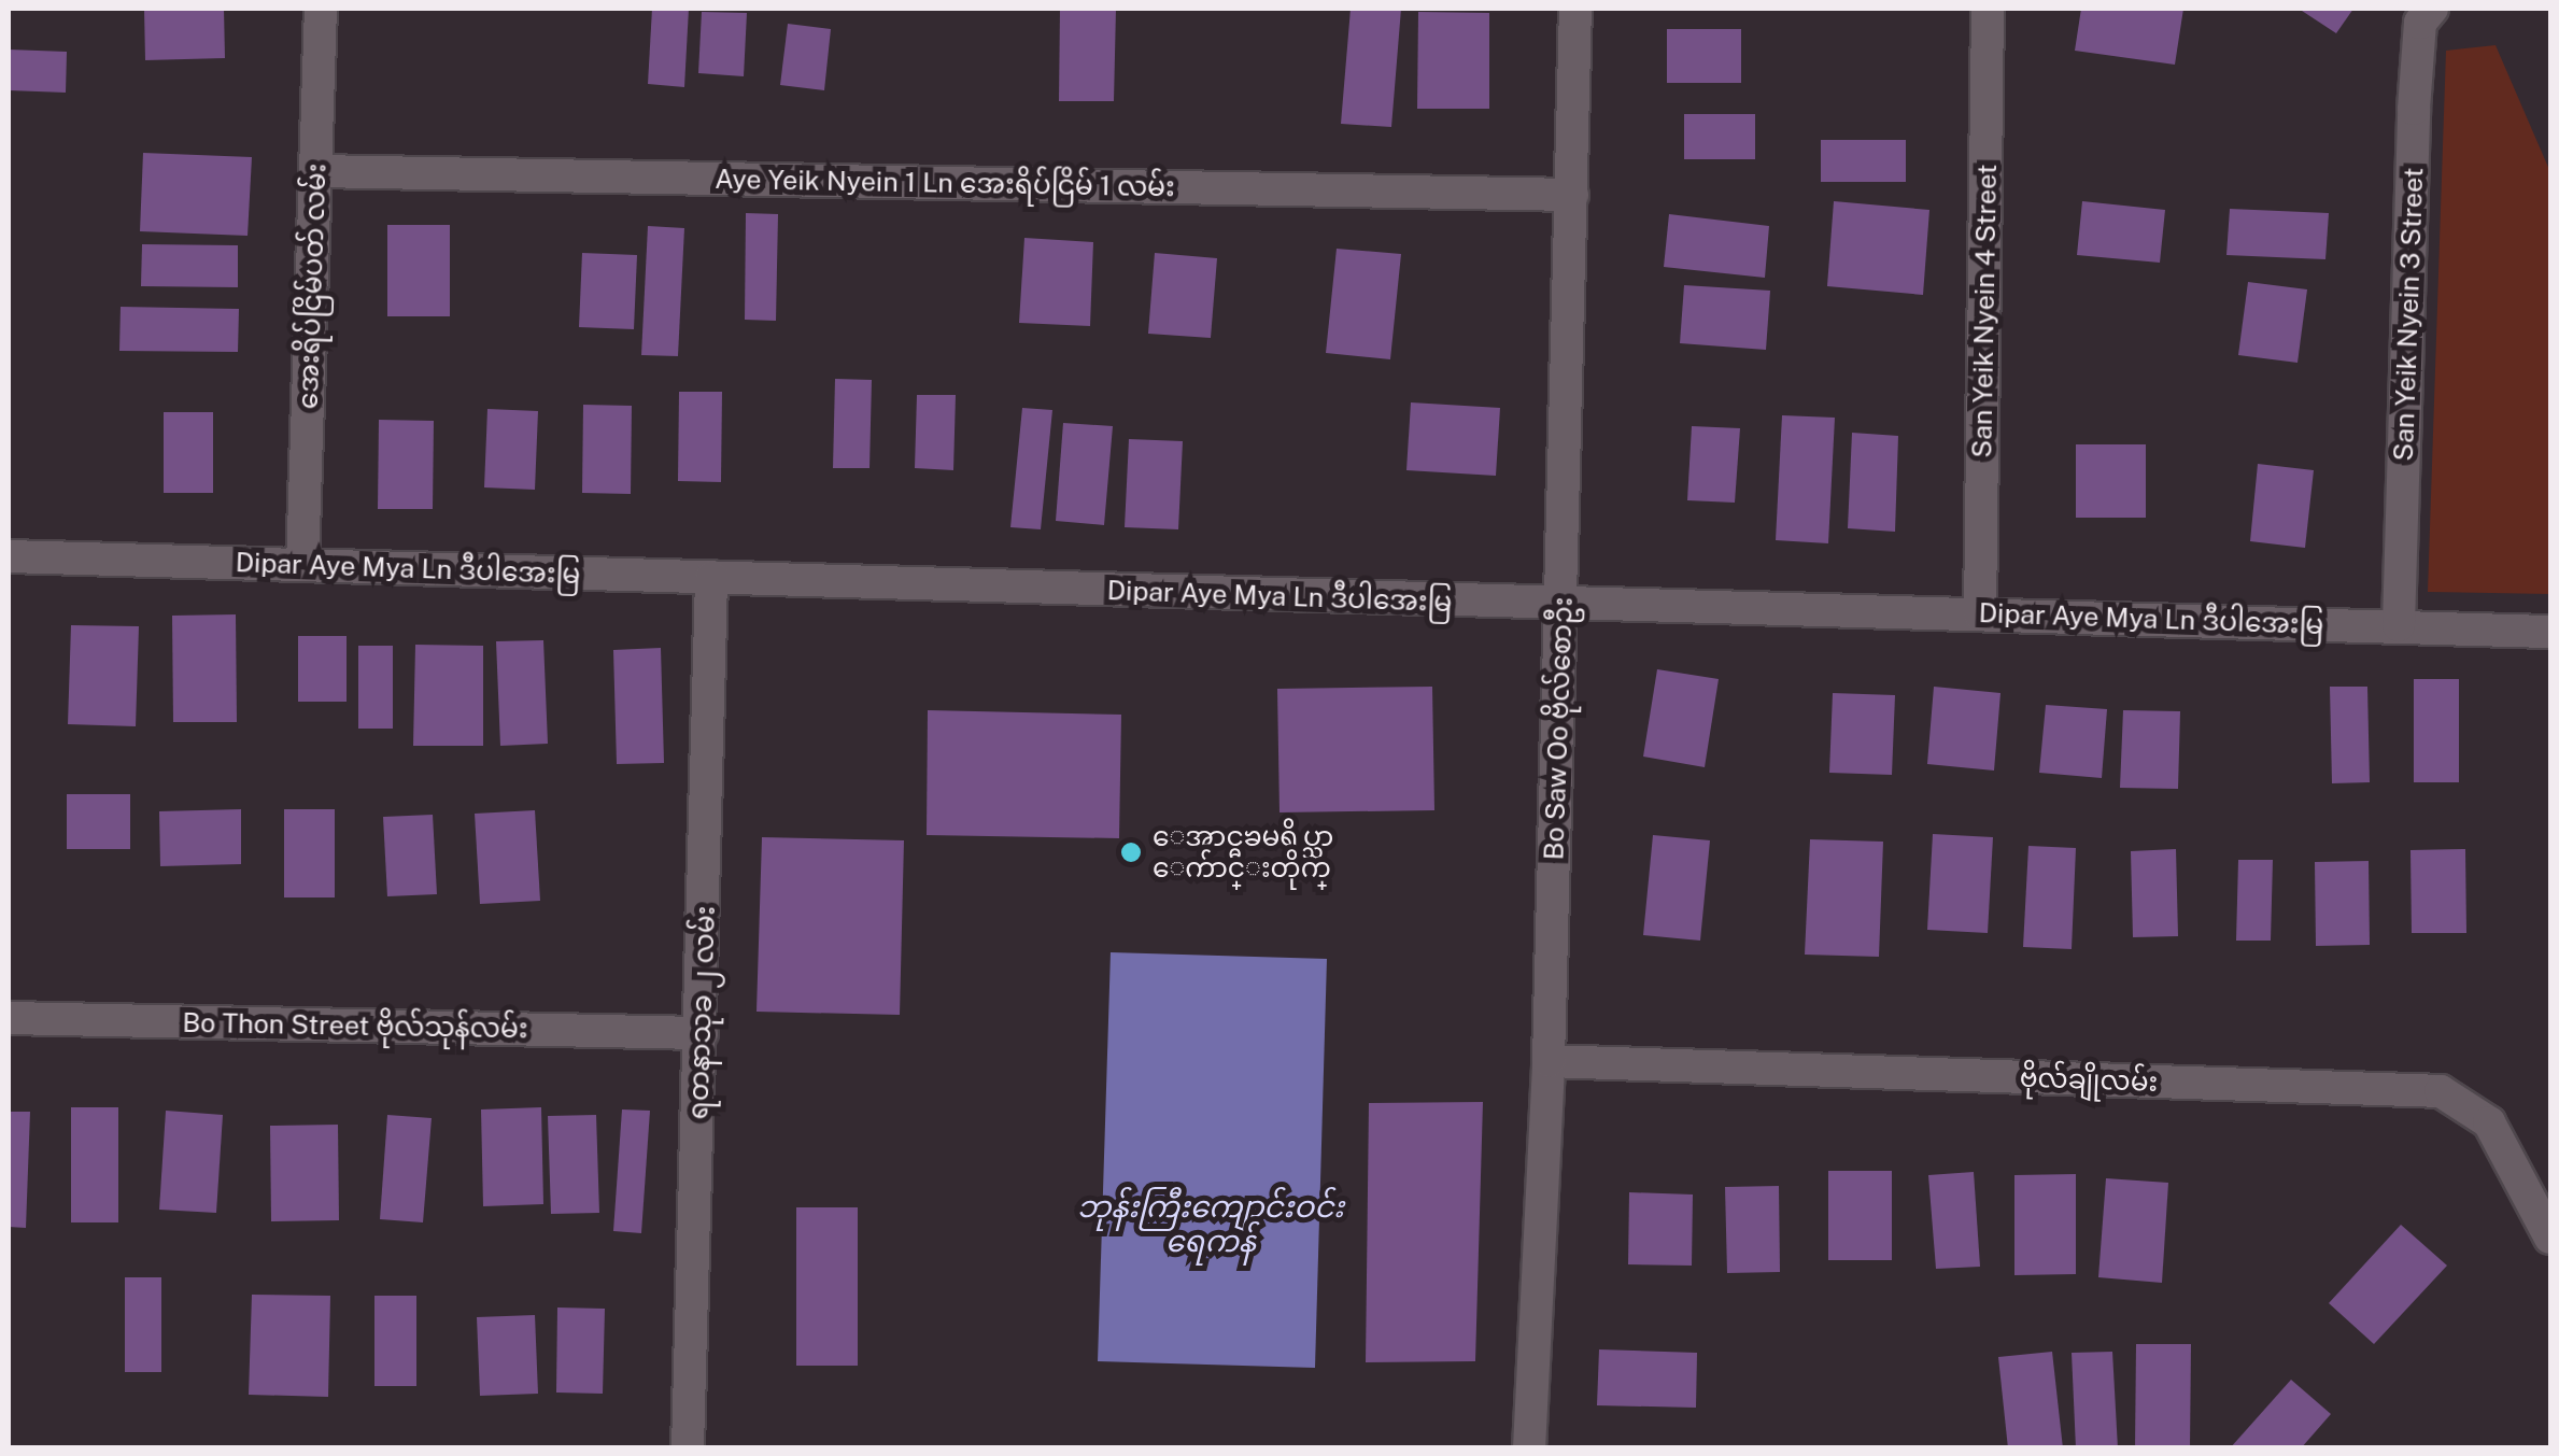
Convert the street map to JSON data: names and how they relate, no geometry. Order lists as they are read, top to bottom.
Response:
{
  "streets": {
    "street": [
      "Aye Yeik Nyein 1 Ln အေးရိပ်ငြိမ် 1 လမ်း",
      "အေးရိပ်ငြိမ်ပတ် လမ်း",
      "San Yeik Nyein 4 Street",
      "San Yeik Nyein 3 Street",
      "Dipar Aye Mya Ln ဒီပါအေးမြ",
      "Bo Saw Oo ဗိုလ်စောဦး",
      "ရတနာသုခ ၂ လမ်း",
      "Bo Thon Street ဗိုလ်သုန်လမ်း",
      "ဗိုလ်ချိုလမ်း"
    ]
  },
  "crossings": [
    ["Aye Yeik Nyein 1 Ln အေးရိပ်ငြိမ် 1 လမ်း", "အေးရိပ်ငြိမ်ပတ် လမ်း"],
    ["Aye Yeik Nyein 1 Ln အေးရိပ်ငြိမ် 1 လမ်း", "Bo Saw Oo ဗိုလ်စောဦး"],
    ["အေးရိပ်ငြိမ်ပတ် လမ်း", "Dipar Aye Mya Ln ဒီပါအေးမြ"],
    ["San Yeik Nyein 4 Street", "Dipar Aye Mya Ln ဒီပါအေးမြ"],
    ["San Yeik Nyein 3 Street", "Dipar Aye Mya Ln ဒီပါအေးမြ"],
    ["Dipar Aye Mya Ln ဒီပါအေးမြ", "Bo Saw Oo ဗိုလ်စောဦး"],
    ["Dipar Aye Mya Ln ဒီပါအေးမြ", "ရတနာသုခ ၂ လမ်း"],
    ["Bo Saw Oo ဗိုလ်စောဦး", "ဗိုလ်ချိုလမ်း"],
    ["ရတနာသုခ ၂ လမ်း", "Bo Thon Street ဗိုလ်သုန်လမ်း"]
  ],
  "water": ["ဘုန်းကြီးကျောင်းဝင်း ရေကန်"],
  "places": ["ေအာင္ဓၶမရိပ္သာ ေက်ာင္းတိုက္"]
}
